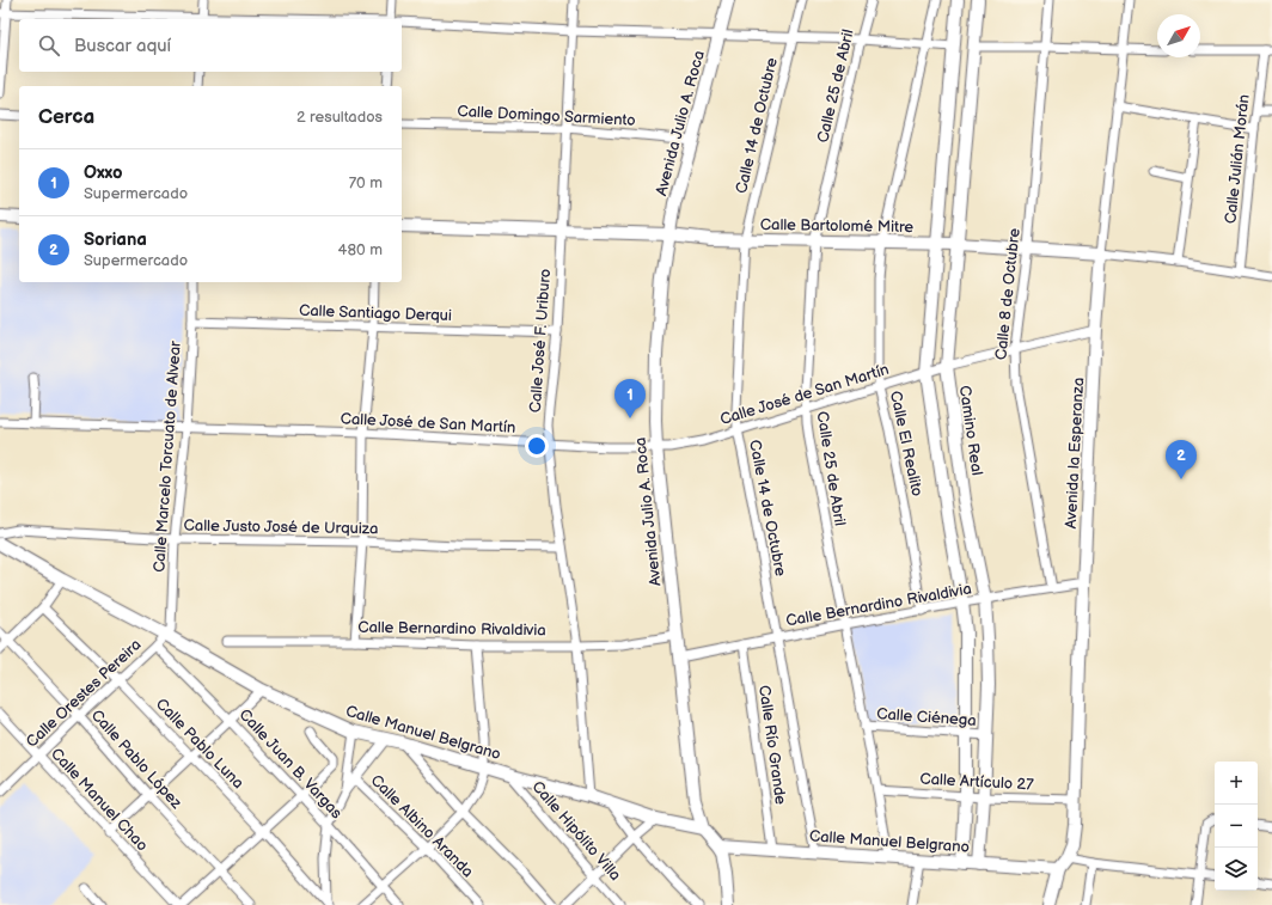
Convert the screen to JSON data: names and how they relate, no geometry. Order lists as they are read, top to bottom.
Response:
{
  "streets": {
    "street": [
      "Calle 25 de Abril",
      "Calle Domingo Sarmiento",
      "Avenida Julio A. Roca",
      "Calle 14 de Octubre",
      "Calle Julián Morán",
      "Calle Bartolomé Mitre",
      "Calle 8 de Octubre",
      "Calle Santiago Derqui",
      "Calle José F. Uriburo",
      "Calle José de San Martín",
      "Camino Real",
      "Calle El Realito",
      "Avenida la Esperanza",
      "Calle Marcelo Torcuato de Alvear",
      "Calle Justo José de Urquiza",
      "Calle Bernardino Rivaldivia",
      "Calle Orestes Pereira",
      "Calle Ciénega",
      "Calle Manuel Belgrano",
      "Calle Pablo Luna",
      "Calle Río Grande",
      "Calle Pablo López",
      "Calle Juan B. Vargas",
      "Calle Artículo 27",
      "Calle Manuel Chao",
      "Calle Albino Aranda",
      "Calle Hipólito Villa"
    ]
  },
  "crossings": [
    ["Calle 25 de Abril", "Calle Bartolomé Mitre"],
    ["Calle 25 de Abril", "Calle José de San Martín"],
    ["Calle 25 de Abril", "Calle Bernardino Rivaldivia"],
    ["Calle 25 de Abril", "Calle Ciénega"],
    ["Calle 25 de Abril", "Calle Manuel Belgrano"],
    ["Calle 25 de Abril", "Calle Artículo 27"],
    ["Calle Domingo Sarmiento", "Avenida Julio A. Roca"],
    ["Calle Domingo Sarmiento", "Calle José F. Uriburo"],
    ["Avenida Julio A. Roca", "Calle Bartolomé Mitre"],
    ["Avenida Julio A. Roca", "Calle José de San Martín"],
    ["Avenida Julio A. Roca", "Calle Bernardino Rivaldivia"],
    ["Avenida Julio A. Roca", "Calle Manuel Belgrano"],
    ["Calle 14 de Octubre", "Calle Bartolomé Mitre"],
    ["Calle 14 de Octubre", "Calle José de San Martín"],
    ["Calle 14 de Octubre", "Calle Bernardino Rivaldivia"],
    ["Calle 14 de Octubre", "Calle Manuel Belgrano"],
    ["Calle Julián Morán", "Calle Bartolomé Mitre"],
    ["Calle Bartolomé Mitre", "Calle 8 de Octubre"],
    ["Calle Bartolomé Mitre", "Calle José F. Uriburo"],
    ["Calle Bartolomé Mitre", "Camino Real"],
    ["Calle Bartolomé Mitre", "Calle El Realito"],
    ["Calle Bartolomé Mitre", "Avenida la Esperanza"],
    ["Calle 8 de Octubre", "Calle José de San Martín"],
    ["Calle 8 de Octubre", "Calle Bernardino Rivaldivia"],
    ["Calle Santiago Derqui", "Calle José F. Uriburo"],
    ["Calle Santiago Derqui", "Calle Marcelo Torcuato de Alvear"],
    ["Calle José F. Uriburo", "Calle José de San Martín"],
    ["Calle José F. Uriburo", "Calle Justo José de Urquiza"],
    ["Calle José F. Uriburo", "Calle Bernardino Rivaldivia"],
    ["Calle José F. Uriburo", "Calle Manuel Belgrano"],
    ["Calle José de San Martín", "Camino Real"],
    ["Calle José de San Martín", "Calle El Realito"],
    ["Calle José de San Martín", "Avenida la Esperanza"],
    ["Calle José de San Martín", "Calle Marcelo Torcuato de Alvear"],
    ["Camino Real", "Calle Bernardino Rivaldivia"],
    ["Camino Real", "Calle Ciénega"],
    ["Camino Real", "Calle Manuel Belgrano"],
    ["Camino Real", "Calle Artículo 27"],
    ["Calle El Realito", "Calle Bernardino Rivaldivia"],
    ["Avenida la Esperanza", "Calle Bernardino Rivaldivia"],
    ["Avenida la Esperanza", "Calle Manuel Belgrano"],
    ["Avenida la Esperanza", "Calle Artículo 27"],
    ["Calle Marcelo Torcuato de Alvear", "Calle Justo José de Urquiza"],
    ["Calle Marcelo Torcuato de Alvear", "Calle Orestes Pereira"],
    ["Calle Marcelo Torcuato de Alvear", "Calle Manuel Belgrano"],
    ["Calle Bernardino Rivaldivia", "Calle Río Grande"],
    ["Calle Orestes Pereira", "Calle Manuel Belgrano"],
    ["Calle Orestes Pereira", "Calle Pablo Luna"],
    ["Calle Orestes Pereira", "Calle Pablo López"],
    ["Calle Orestes Pereira", "Calle Juan B. Vargas"],
    ["Calle Orestes Pereira", "Calle Manuel Chao"],
    ["Calle Manuel Belgrano", "Calle Río Grande"],
    ["Calle Manuel Belgrano", "Calle Hipólito Villa"]
  ],
  "north": "top right",
  "page": {
    "search": "Buscar aquí",
    "heading": ["Cerca", "2 resultados"],
    "list": [
      {
        "mark": "1",
        "name": "Oxxo",
        "note": "Supermercado",
        "value": "70 m"
      },
      {
        "mark": "2",
        "name": "Soriana",
        "note": "Supermercado",
        "value": "480 m"
      }
    ],
    "pins": ["1", "2"],
    "map_buttons": ["+", "−"]
  }
}
